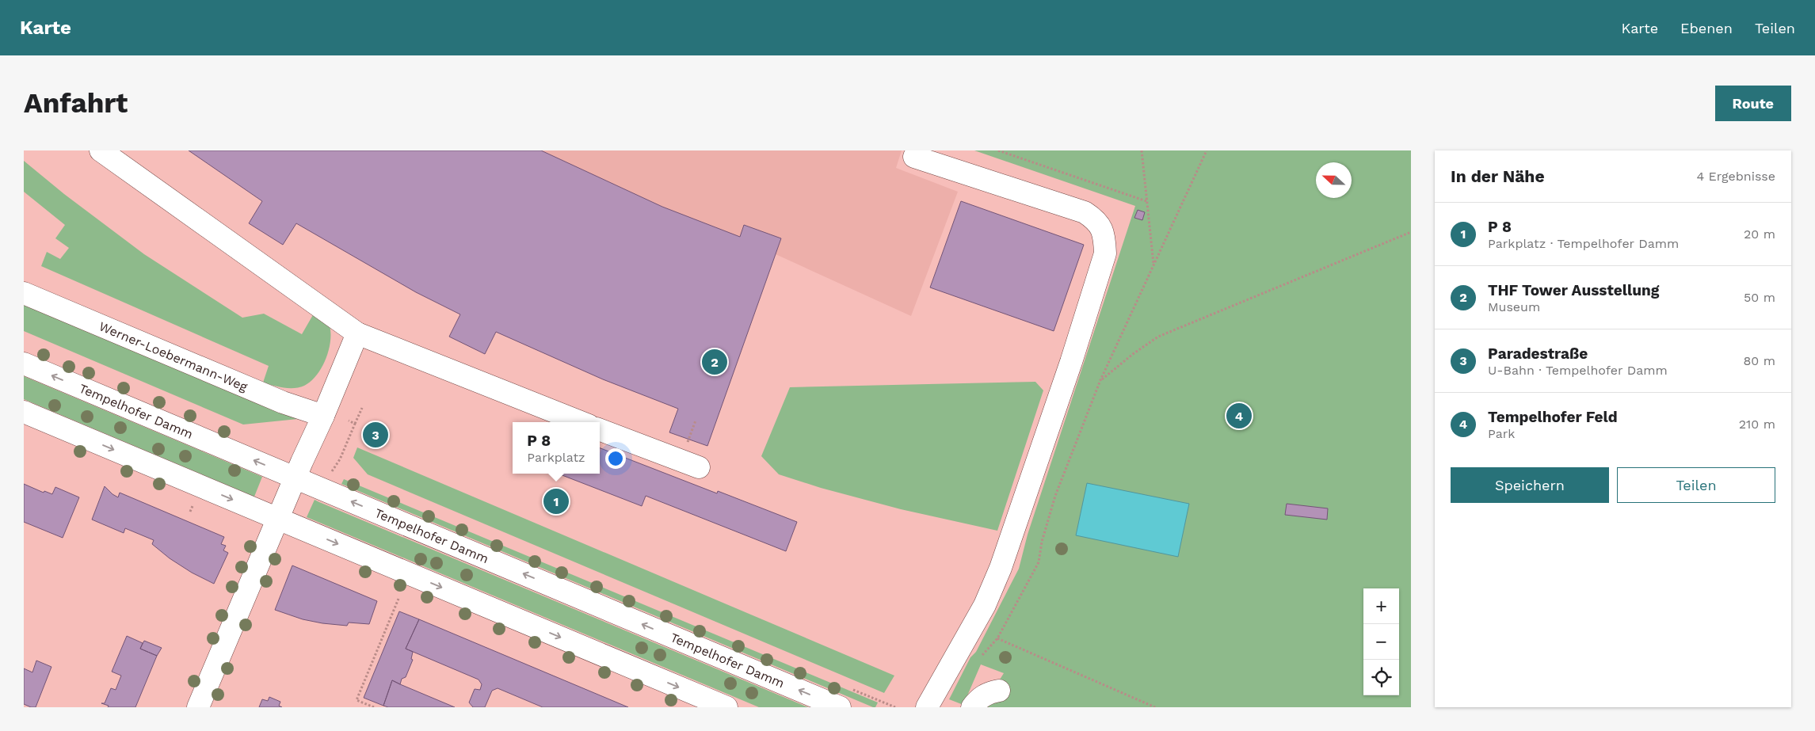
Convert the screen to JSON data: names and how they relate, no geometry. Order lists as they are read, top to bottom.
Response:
{
  "streets": {
    "main road": ["Werner-Loebermann-Weg", "Tempelhofer Damm"]
  },
  "north": "left",
  "page": {
    "header": "Karte",
    "nav": ["Karte", "Ebenen", "Teilen"],
    "buttons": [
      "Route",
      ["Speichern", "Teilen"]
    ],
    "title": "Anfahrt",
    "heading": ["In der Nähe", "4 Ergebnisse"],
    "list": [
      {
        "mark": "1",
        "name": "P 8",
        "note": "Parkplatz · Tempelhofer Damm",
        "value": "20 m"
      },
      {
        "mark": "2",
        "name": "THF Tower Ausstellung",
        "note": "Museum",
        "value": "50 m"
      },
      {
        "mark": "3",
        "name": "Paradestraße",
        "note": "U-Bahn · Tempelhofer Damm",
        "value": "80 m"
      },
      {
        "mark": "4",
        "name": "Tempelhofer Feld",
        "note": "Park",
        "value": "210 m"
      }
    ],
    "pins": [
      "2",
      "4",
      "3",
      "1"
    ],
    "popup": ["P 8", "Parkplatz"],
    "map_buttons": ["+", "−"]
  }
}
